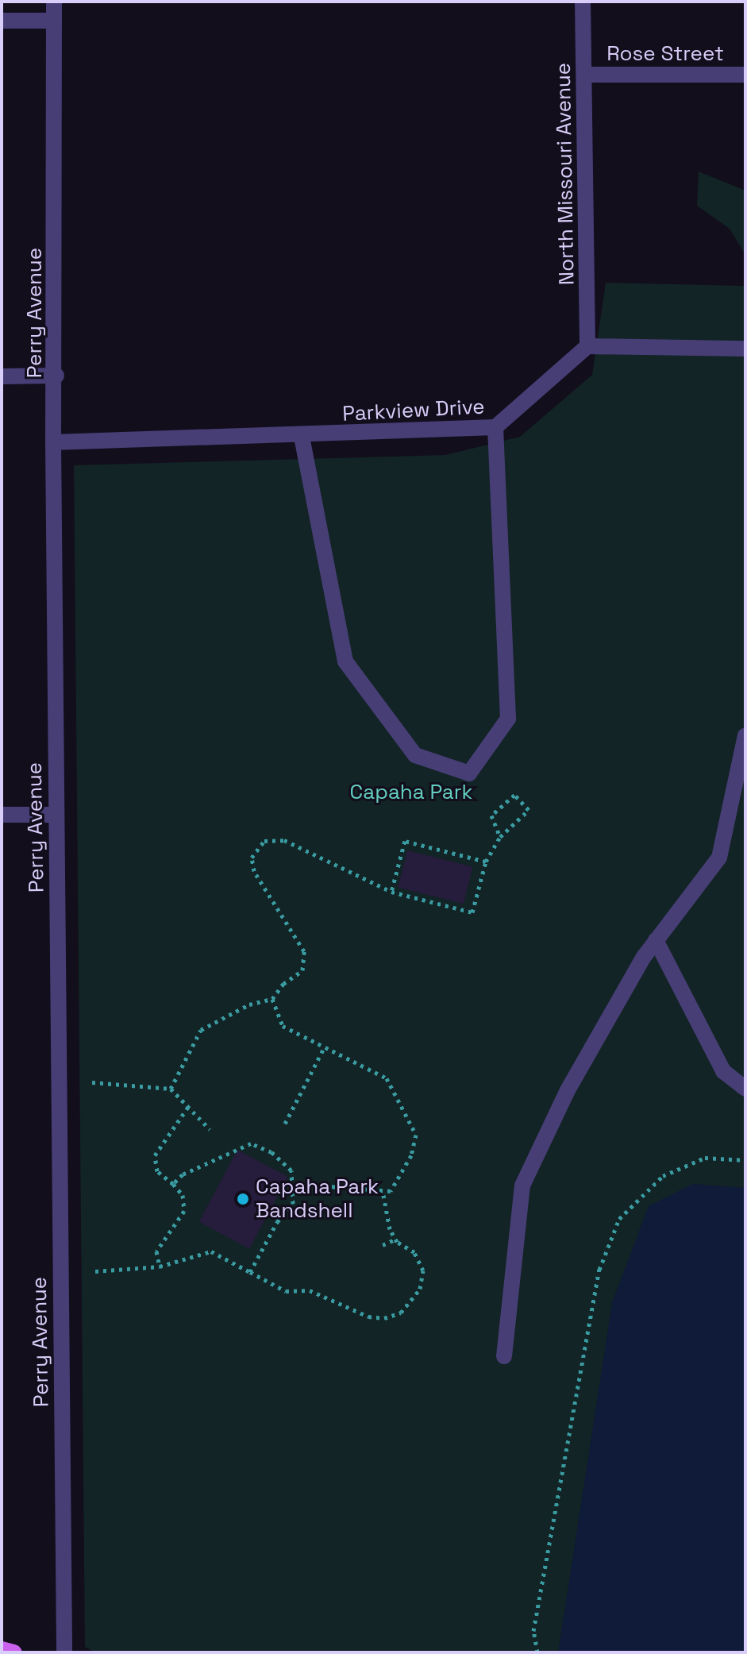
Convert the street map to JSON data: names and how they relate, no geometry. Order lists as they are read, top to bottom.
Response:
{
  "streets": {
    "street": [
      "Rose Street",
      "North Missouri Avenue",
      "Perry Avenue",
      "Parkview Drive"
    ]
  },
  "crossings": [
    ["Rose Street", "North Missouri Avenue"],
    ["North Missouri Avenue", "Parkview Drive"],
    ["Perry Avenue", "Parkview Drive"]
  ],
  "parks": ["Capaha Park"],
  "places": ["Capaha Park Bandshell"]
}
